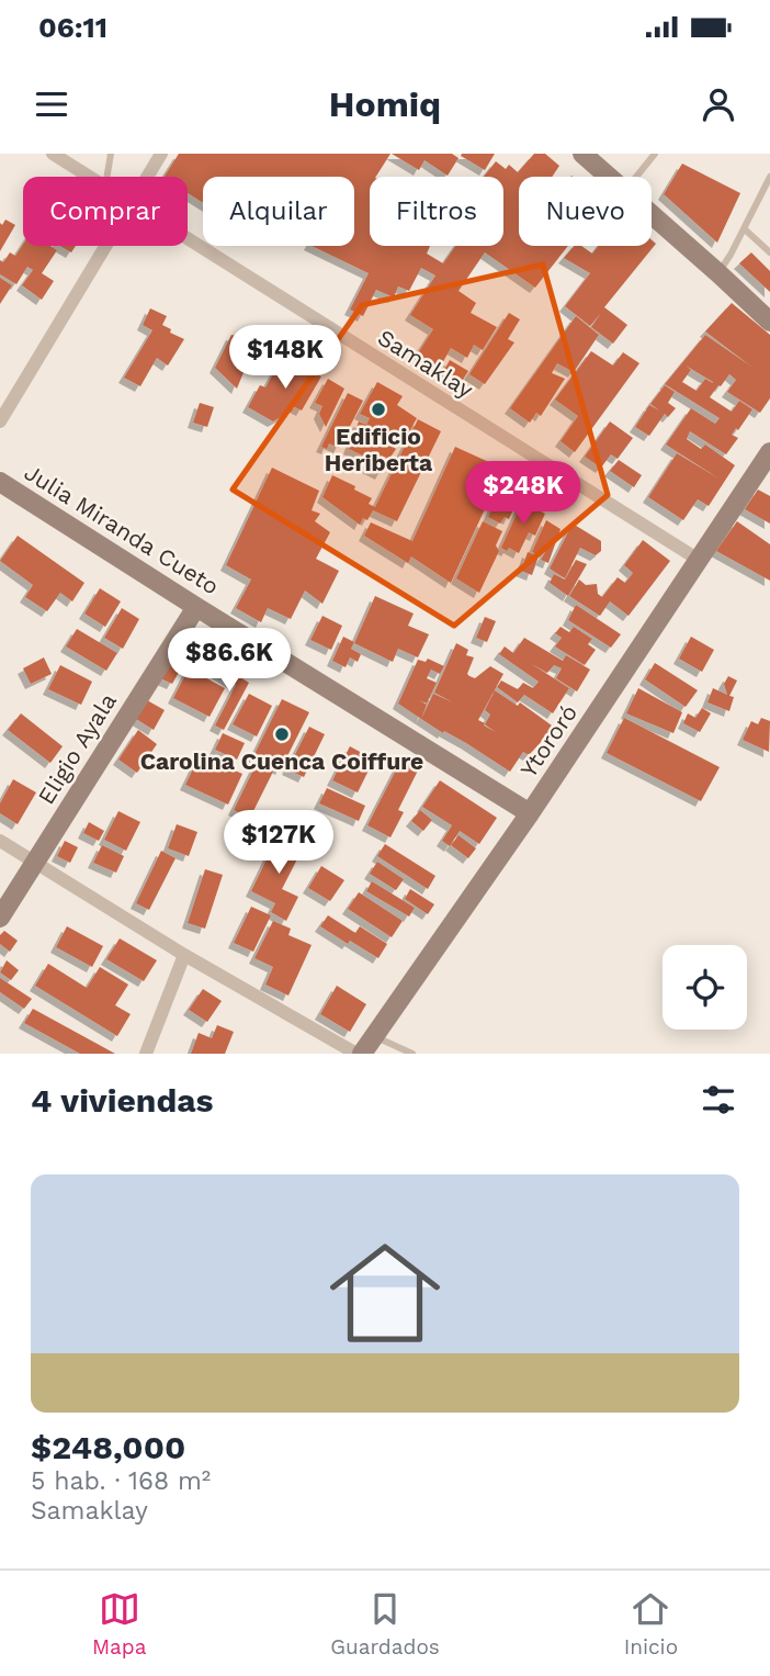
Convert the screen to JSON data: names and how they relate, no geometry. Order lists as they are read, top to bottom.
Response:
{
  "streets": {
    "street": [
      "Samaklay",
      "Julia Miranda Cueto",
      "Ytororó",
      "Eligio Ayala"
    ]
  },
  "crossings": [
    ["Samaklay", "Ytororó"],
    ["Julia Miranda Cueto", "Ytororó"],
    ["Julia Miranda Cueto", "Eligio Ayala"]
  ],
  "places": ["Edificio Heriberta", "Carolina Cuenca Coiffure"],
  "page": {
    "status": "06:11",
    "header": "Homiq",
    "chip": [
      "Comprar",
      "Alquilar",
      "Filtros",
      "Nuevo"
    ],
    "price": [
      "$148K",
      "$248K",
      "$86.6K",
      "$127K"
    ],
    "heading": "4 viviendas",
    "list": [
      {
        "name": "$248,000",
        "note": "5 hab. · 168 m² · Samaklay"
      }
    ],
    "tabs": ["Mapa", "Guardados", "Inicio"]
  }
}
